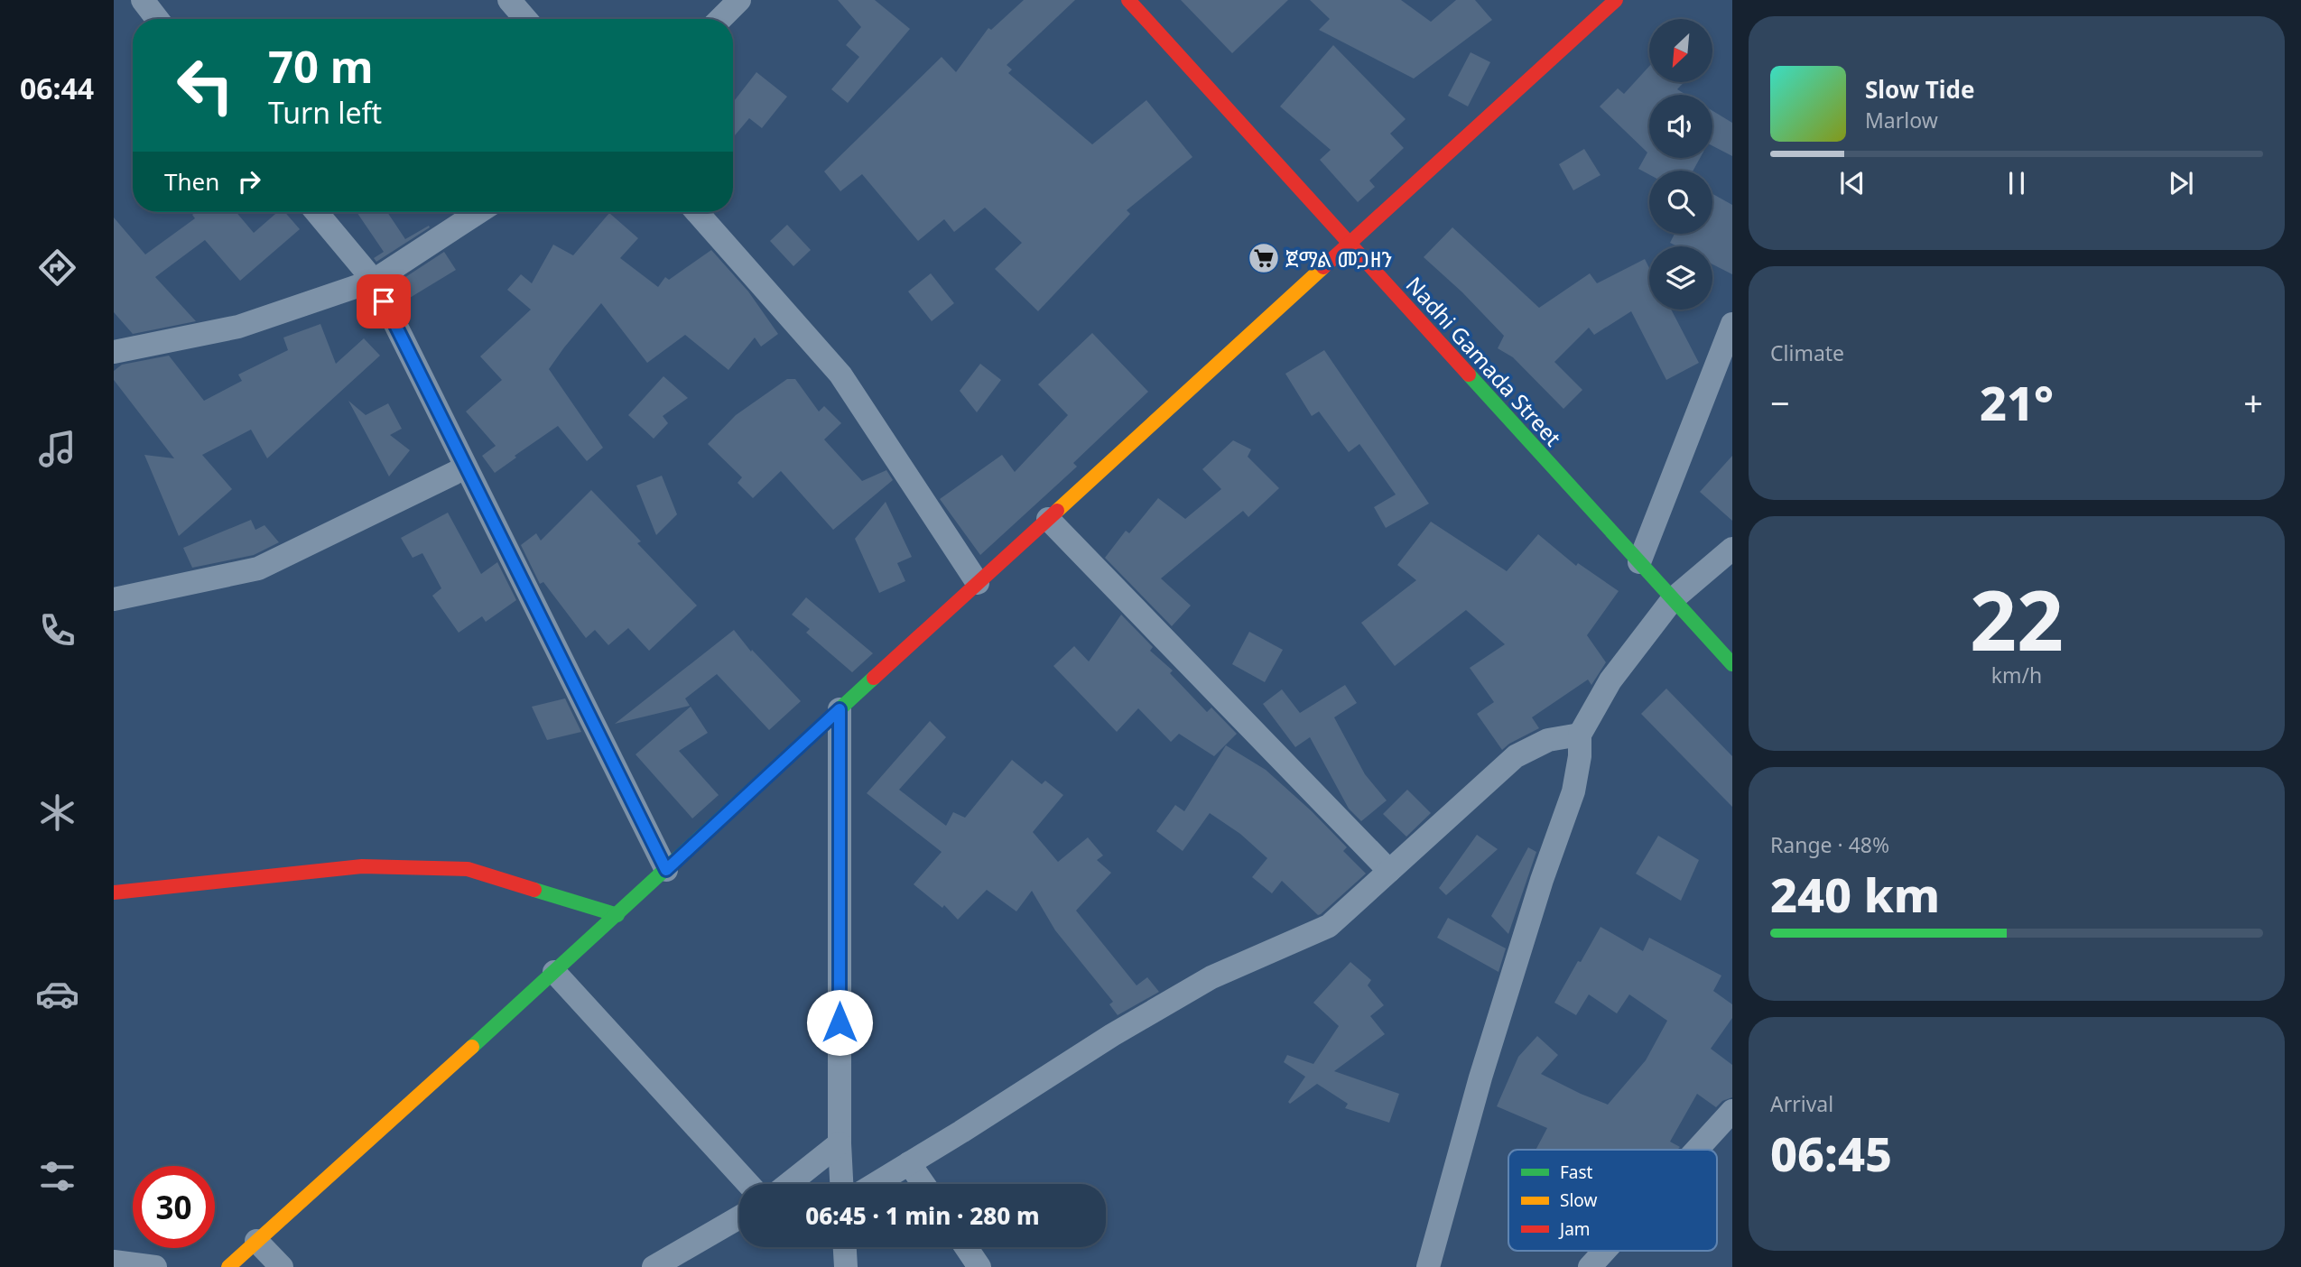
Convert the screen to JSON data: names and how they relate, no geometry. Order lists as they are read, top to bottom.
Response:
{
  "streets": {
    "street": ["Nadhi Gamada Street"]
  },
  "places": {
    "supermarket": ["ጀማል መጋዘን"]
  },
  "legend": ["Fast", "Slow", "Jam"],
  "north": "bottom left",
  "page": {
    "tabs": "06:44",
    "turn": ["70 m", "Turn left"],
    "song": ["Slow Tide", "Marlow"],
    "then": "Then",
    "tile": [
      "Climate",
      ["22", "km/h"],
      ["Range · 48%", "240 km"],
      ["Arrival", "06:45"]
    ],
    "heat": ["−", "21°", "+"],
    "limit": "30",
    "trip": "06:45 · 1 min · 280 m"
  }
}
